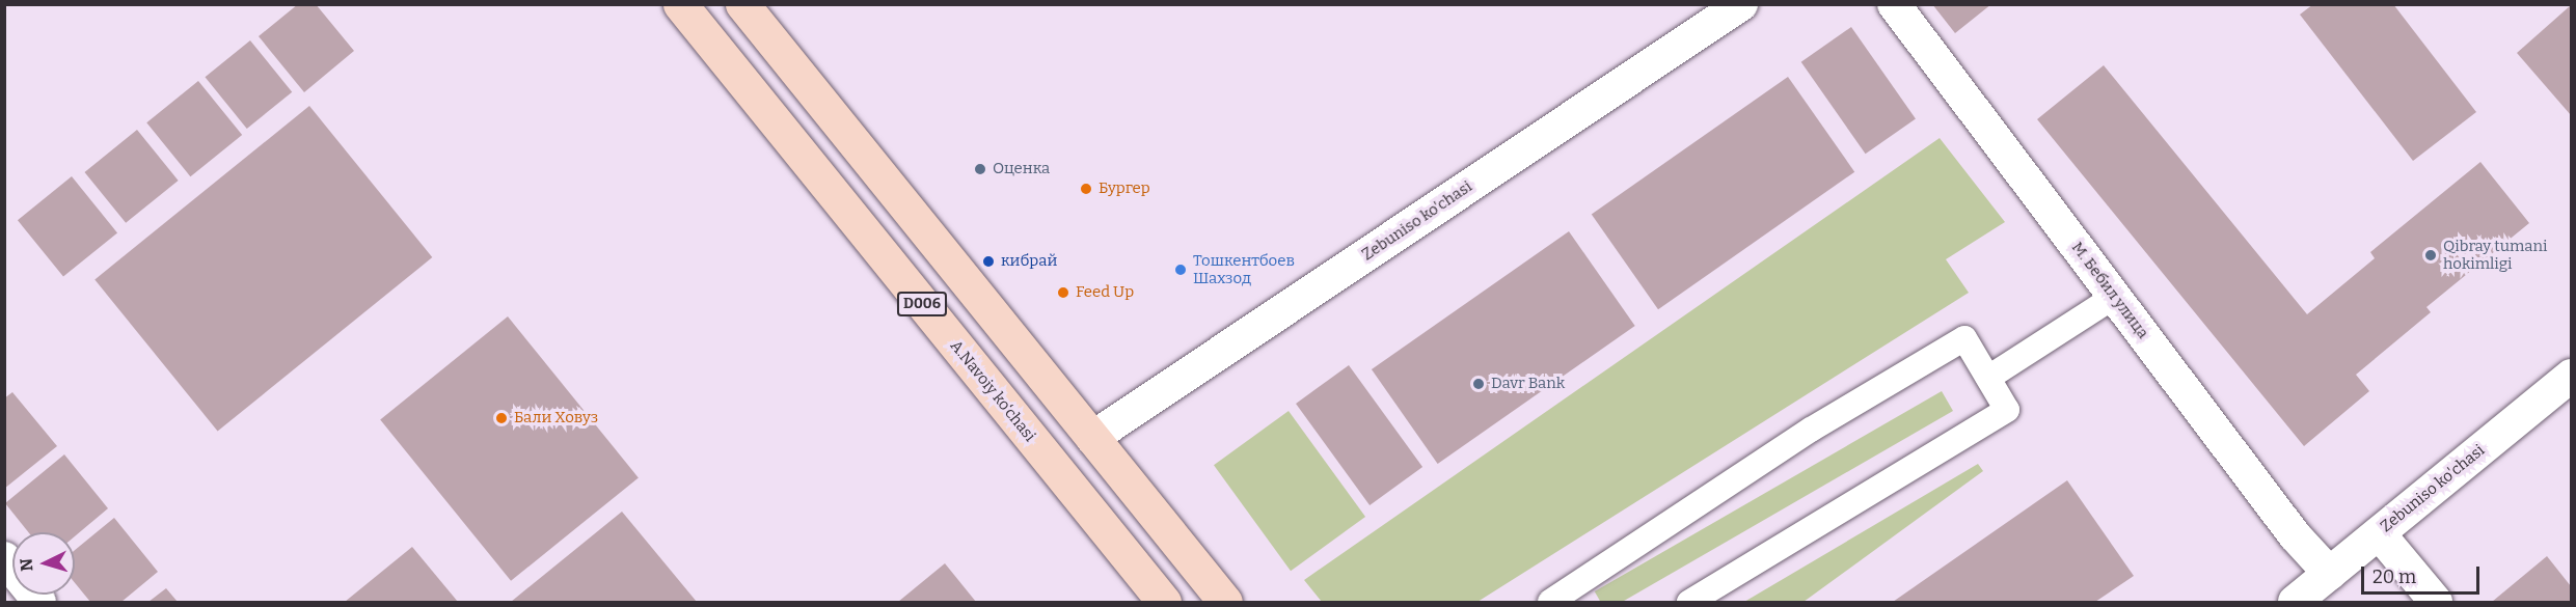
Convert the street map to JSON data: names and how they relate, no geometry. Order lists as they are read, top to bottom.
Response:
{
  "streets": {
    "main road": ["D006", "A.Navoiy ko‘chasi"],
    "street": ["Zebuniso ko'chasi", "М. Бебил улица"]
  },
  "crossings": [
    ["Zebuniso ko'chasi", "М. Бебил улица"],
    ["Zebuniso ko'chasi", "D006"]
  ],
  "places": [
    "Оценка",
    "Бургер",
    "Qibray tumani hokimligi",
    "кибрай",
    "Тошкентбоев Шахзод",
    "Feed Up",
    "Davr Bank",
    "Бали Ховуз"
  ],
  "scale_bar": "20 m",
  "north": "left"
}
